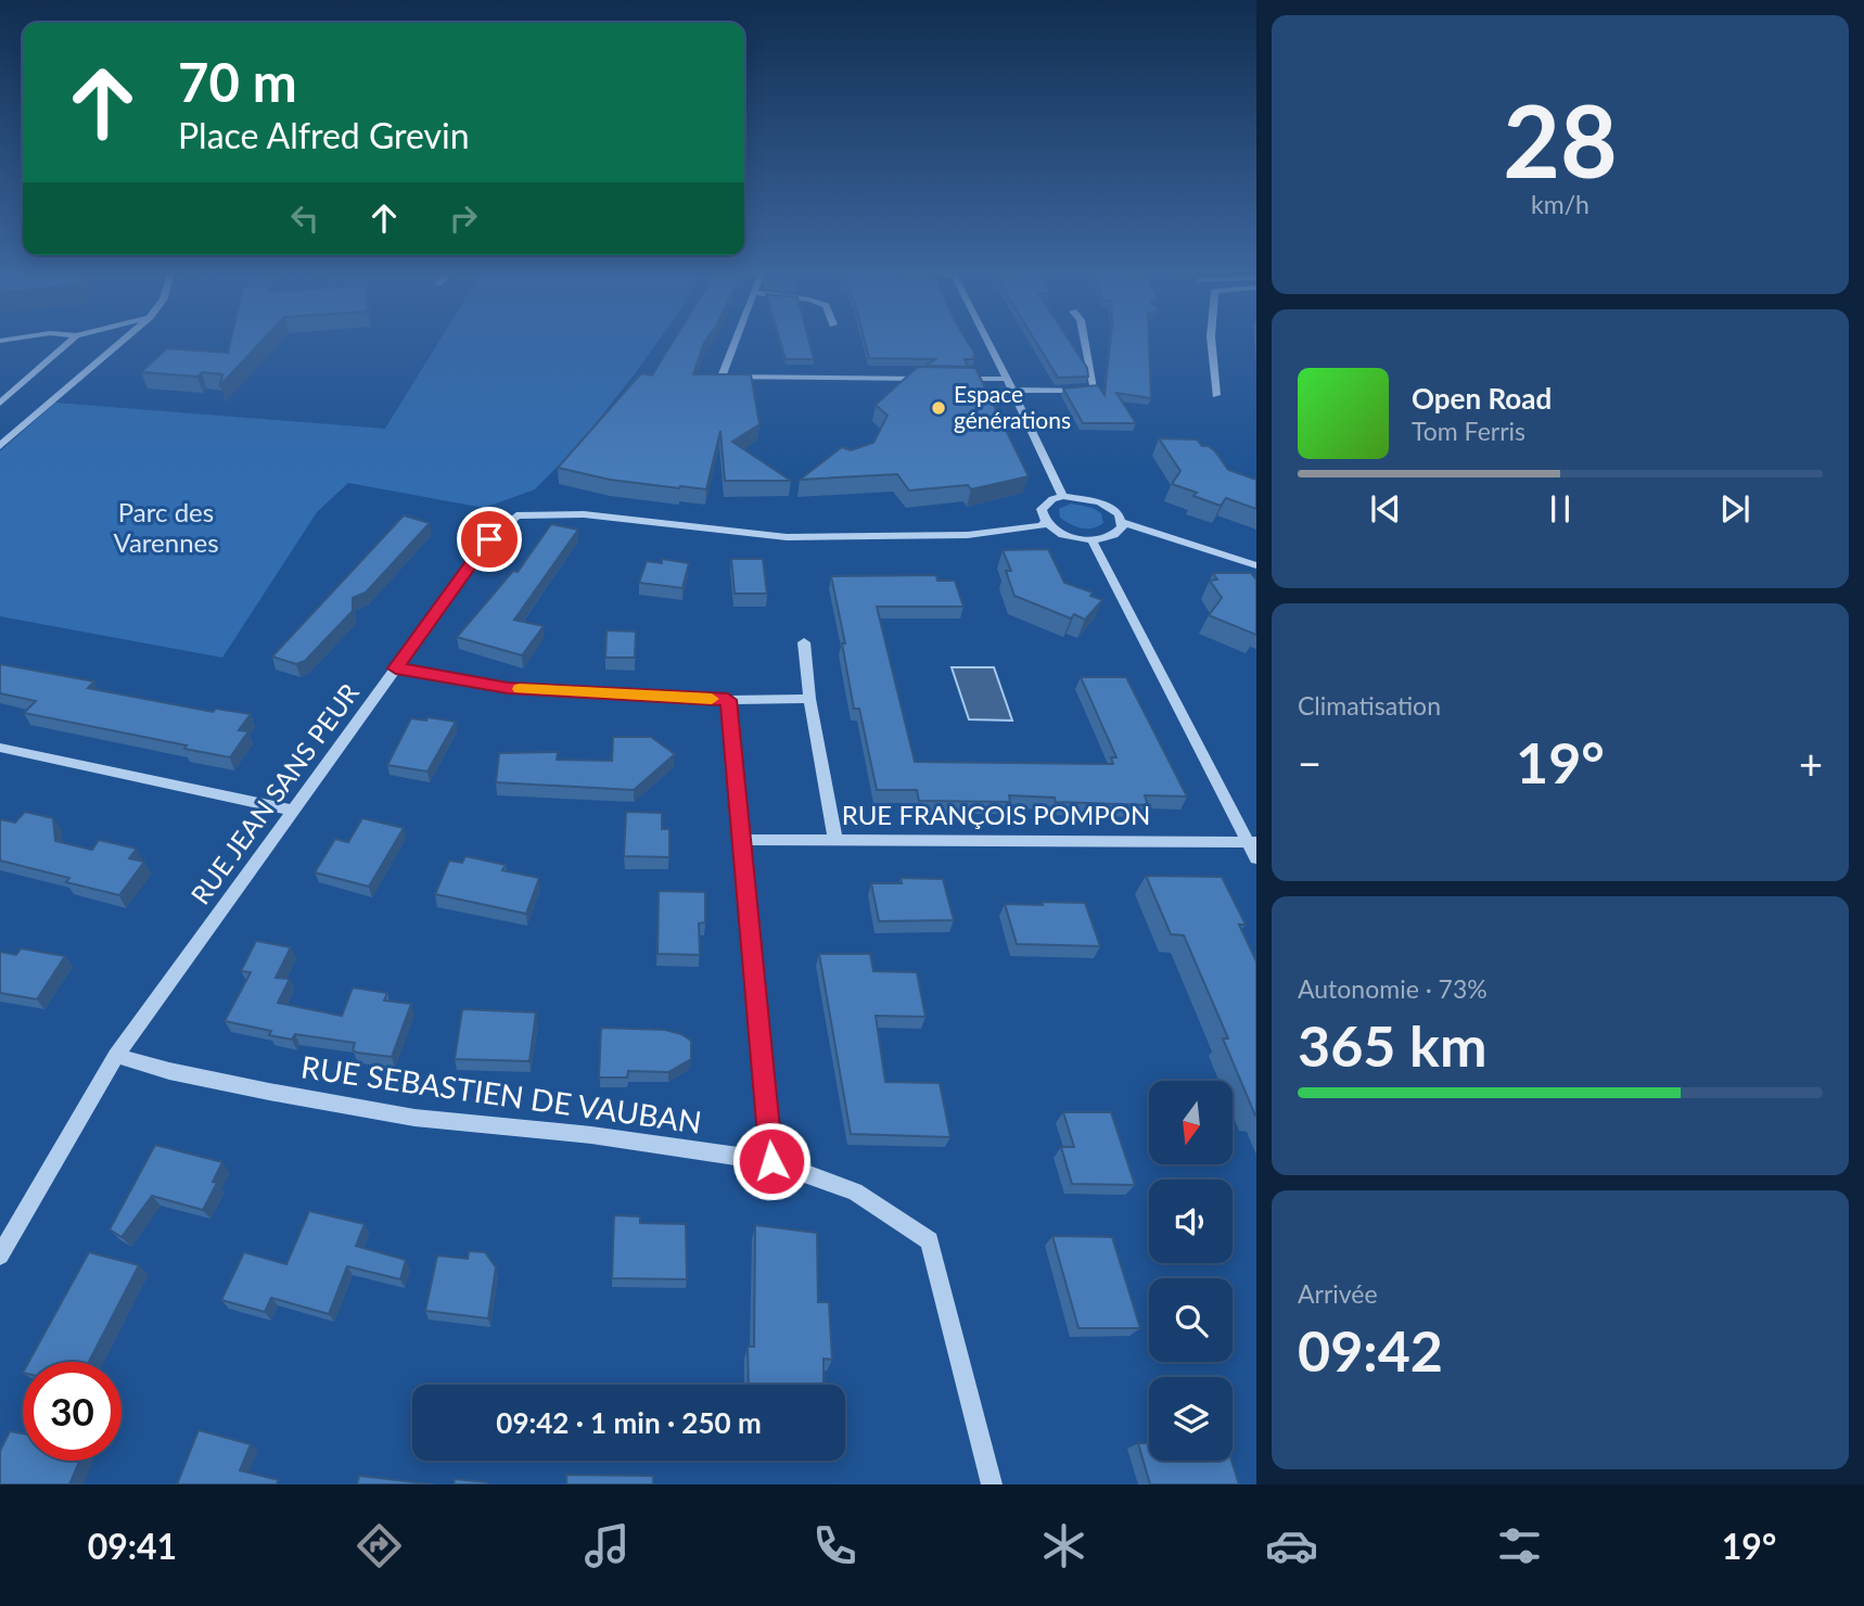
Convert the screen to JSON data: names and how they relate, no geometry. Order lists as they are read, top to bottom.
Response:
{
  "streets": {
    "street": ["RUE JEAN SANS PEUR", "RUE FRANÇOIS POMPON", "RUE SEBASTIEN DE VAUBAN"]
  },
  "crossings": [
    ["RUE JEAN SANS PEUR", "RUE SEBASTIEN DE VAUBAN"]
  ],
  "parks": ["Parc des Varennes"],
  "places": ["Espace générations"],
  "north": "bottom",
  "page": {
    "tile": [
      ["28", "km/h"],
      "Climatisation",
      ["Autonomie · 73%", "365 km"],
      ["Arrivée", "09:42"]
    ],
    "turn": ["70 m", "Place Alfred Grevin"],
    "song": ["Open Road", "Tom Ferris"],
    "heat": ["−", "19°", "+"],
    "limit": "30",
    "trip": "09:42 · 1 min · 250 m",
    "tabs": ["09:41", "19°"]
  }
}
